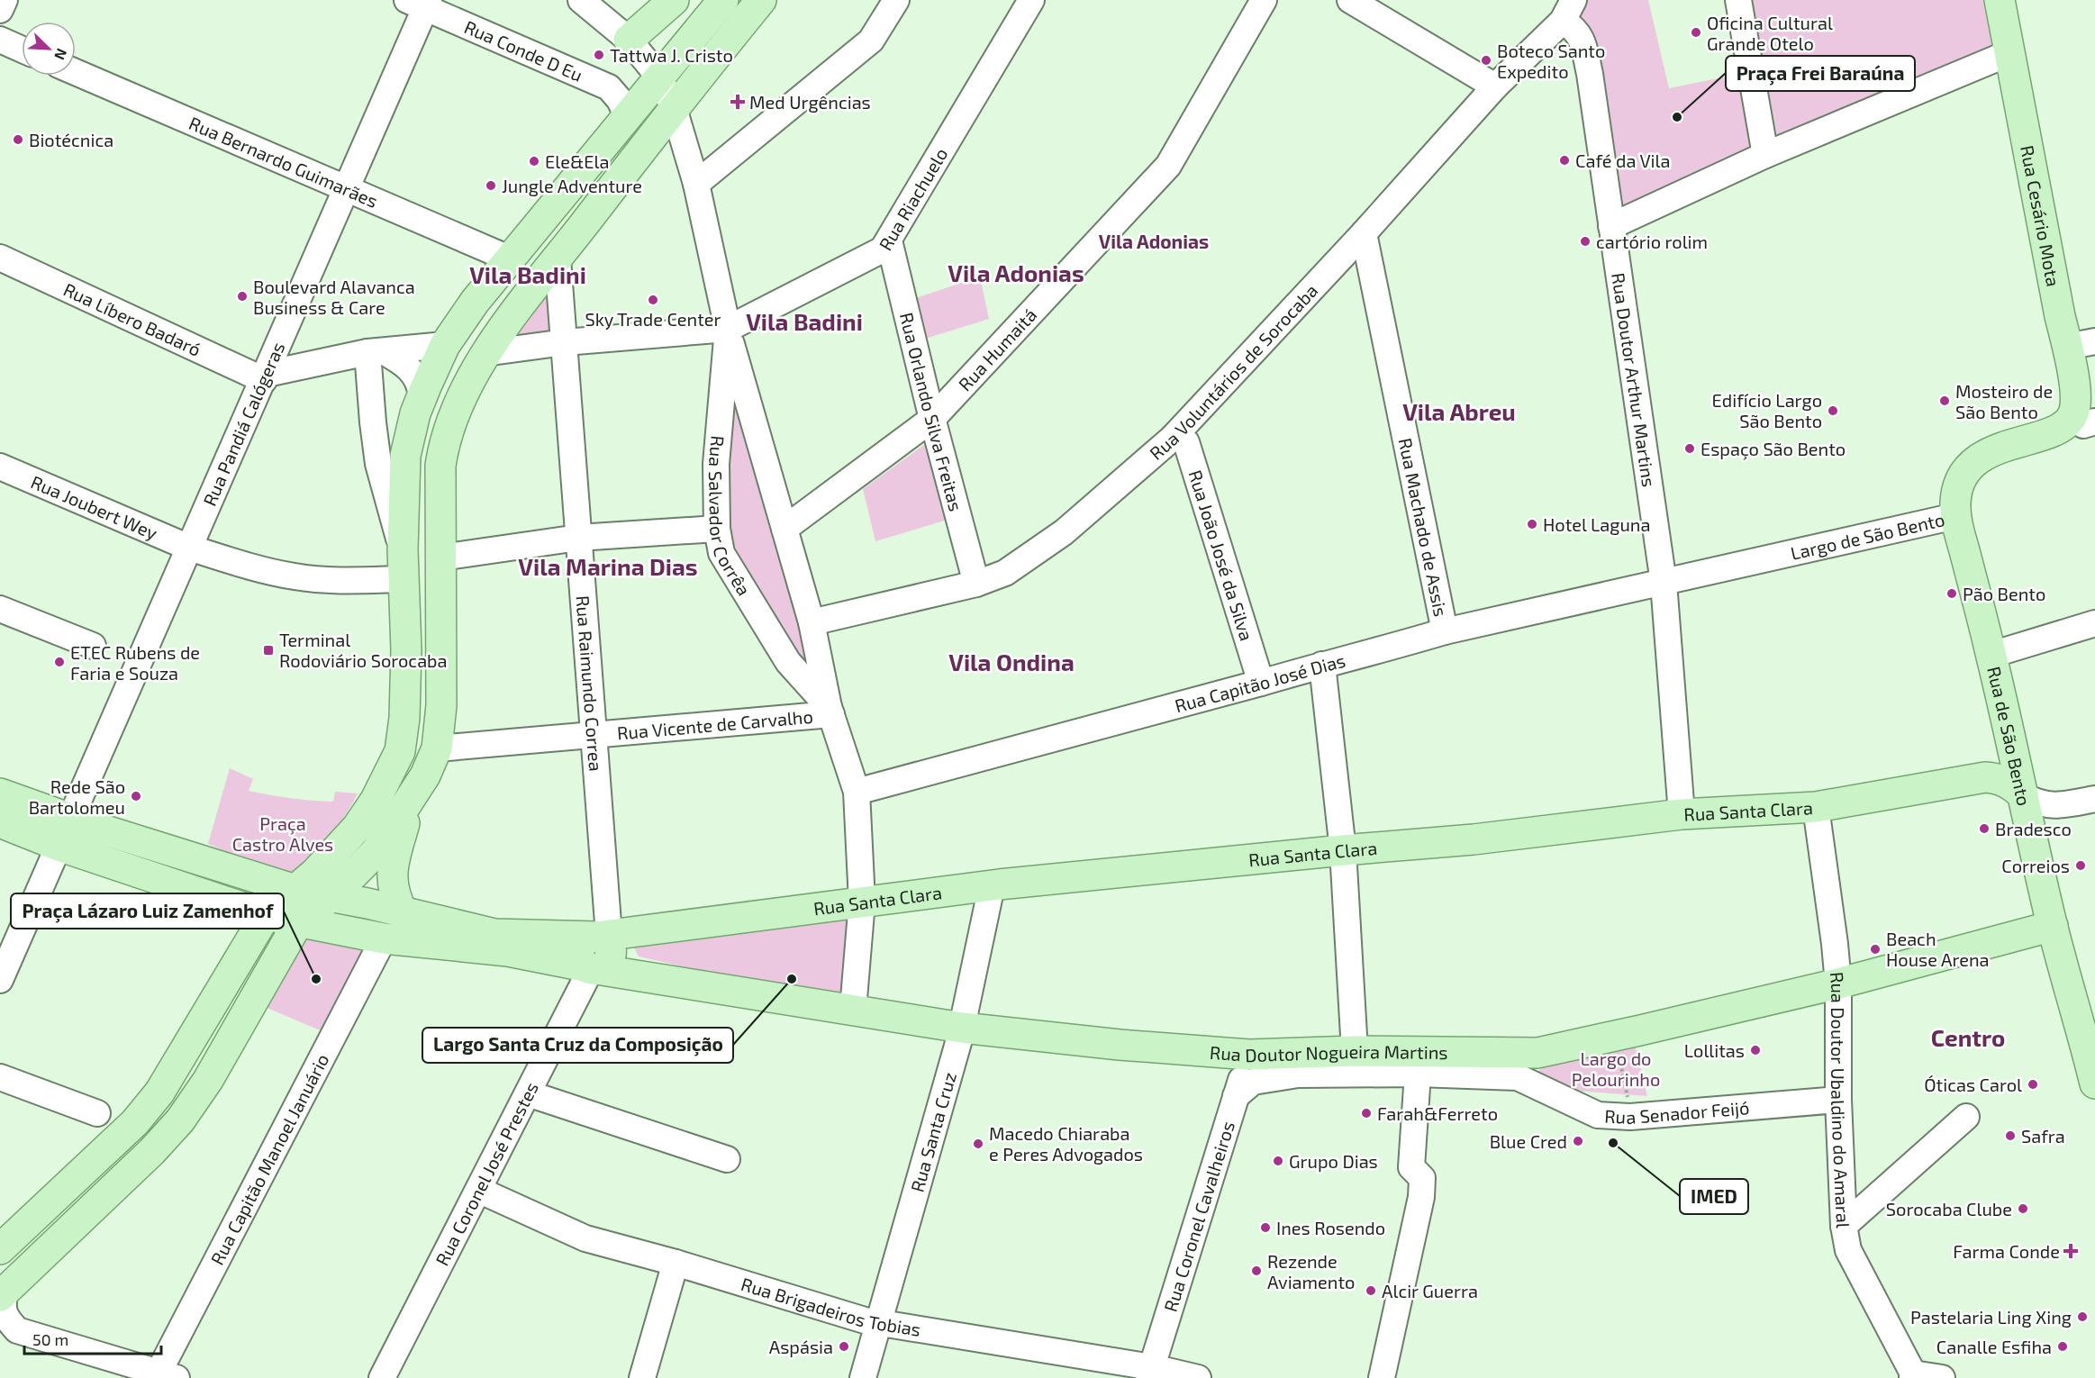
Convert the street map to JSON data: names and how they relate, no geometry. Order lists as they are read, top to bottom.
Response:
{
  "streets": {
    "main road": [
      "Rua Cesário Mota",
      "Largo de São Bento",
      "Rua de São Bento",
      "Rua Santa Clara",
      "Rua Doutor Nogueira Martins"
    ],
    "street": [
      "Rua Conde D Eu",
      "Rua Bernardo Guimarães",
      "Rua Riachuelo",
      "Rua Líbero Badaró",
      "Rua Humaitá",
      "Rua Voluntários de Sorocaba",
      "Rua Doutor Arthur Martins",
      "Rua Orlando Silva Freitas",
      "Rua Pandiá Calógeras",
      "Rua Joubert Wey",
      "Rua Salvador Corrêa",
      "Rua Machado de Assis",
      "Rua João José da Silva",
      "Rua Capitão José Dias",
      "Rua Raimundo Correa",
      "Rua Vicente de Carvalho",
      "Rua Doutor Ubaldino do Amaral",
      "Rua Senador Feijó",
      "Rua Santa Cruz",
      "Rua Capitão Manoel Januário",
      "Rua Coronel José Prestes",
      "Rua Coronel Cavalheiros",
      "Rua Brigadeiros Tobias"
    ]
  },
  "crossings": [
    ["Rua Conde D Eu", "Rua Pandiá Calógeras"],
    ["Rua Bernardo Guimarães", "Rua Pandiá Calógeras"],
    ["Rua Riachuelo", "Rua Orlando Silva Freitas"],
    ["Rua Riachuelo", "Rua Salvador Corrêa"],
    ["Rua Cesário Mota", "Largo de São Bento"],
    ["Rua Líbero Badaró", "Rua Pandiá Calógeras"],
    ["Rua Humaitá", "Rua Orlando Silva Freitas"],
    ["Rua Humaitá", "Rua Salvador Corrêa"],
    ["Rua Voluntários de Sorocaba", "Rua Doutor Arthur Martins"],
    ["Rua Voluntários de Sorocaba", "Rua Orlando Silva Freitas"],
    ["Rua Voluntários de Sorocaba", "Rua Salvador Corrêa"],
    ["Rua Voluntários de Sorocaba", "Rua Machado de Assis"],
    ["Rua Voluntários de Sorocaba", "Rua João José da Silva"],
    ["Rua Doutor Arthur Martins", "Largo de São Bento"],
    ["Rua Doutor Arthur Martins", "Rua Capitão José Dias"],
    ["Rua Doutor Arthur Martins", "Rua Santa Clara"],
    ["Rua Pandiá Calógeras", "Rua Joubert Wey"],
    ["Rua Pandiá Calógeras", "Rua Santa Clara"],
    ["Rua Pandiá Calógeras", "Rua Doutor Nogueira Martins"],
    ["Rua Salvador Corrêa", "Rua Capitão José Dias"],
    ["Rua Salvador Corrêa", "Rua Vicente de Carvalho"],
    ["Rua Salvador Corrêa", "Rua Santa Clara"],
    ["Rua Salvador Corrêa", "Rua Doutor Nogueira Martins"],
    ["Rua Machado de Assis", "Rua Capitão José Dias"],
    ["Largo de São Bento", "Rua Capitão José Dias"],
    ["Largo de São Bento", "Rua de São Bento"],
    ["Rua João José da Silva", "Rua Capitão José Dias"],
    ["Rua Raimundo Correa", "Rua Vicente de Carvalho"],
    ["Rua Raimundo Correa", "Rua Santa Clara"],
    ["Rua Raimundo Correa", "Rua Doutor Nogueira Martins"],
    ["Rua Raimundo Correa", "Rua Coronel José Prestes"],
    ["Rua de São Bento", "Rua Santa Clara"],
    ["Rua de São Bento", "Rua Doutor Nogueira Martins"],
    ["Rua Santa Clara", "Rua Doutor Nogueira Martins"],
    ["Rua Santa Clara", "Rua Doutor Ubaldino do Amaral"],
    ["Rua Santa Clara", "Rua Santa Cruz"],
    ["Rua Santa Clara", "Rua Coronel José Prestes"],
    ["Rua Doutor Nogueira Martins", "Rua Doutor Ubaldino do Amaral"],
    ["Rua Doutor Nogueira Martins", "Rua Senador Feijó"],
    ["Rua Doutor Nogueira Martins", "Rua Santa Cruz"],
    ["Rua Doutor Nogueira Martins", "Rua Capitão Manoel Januário"],
    ["Rua Doutor Nogueira Martins", "Rua Coronel José Prestes"],
    ["Rua Doutor Nogueira Martins", "Rua Coronel Cavalheiros"],
    ["Rua Doutor Ubaldino do Amaral", "Rua Senador Feijó"],
    ["Rua Senador Feijó", "Rua Coronel Cavalheiros"],
    ["Rua Santa Cruz", "Rua Brigadeiros Tobias"],
    ["Rua Coronel José Prestes", "Rua Brigadeiros Tobias"],
    ["Rua Coronel Cavalheiros", "Rua Brigadeiros Tobias"]
  ],
  "districts": [
    "Vila Adonias",
    "Vila Adonias",
    "Vila Badini",
    "Vila Badini",
    "Vila Abreu",
    "Vila Marina Dias",
    "Vila Ondina",
    "Centro"
  ],
  "parks": ["Praça Castro Alves", "Largo do Pelourinho"],
  "places": {
    "other": [
      "Oficina Cultural Grande Otelo",
      "Tattwa J. Cristo",
      "Boteco Santo Expedito",
      "Praça Frei Baraúna",
      "Biotécnica",
      "Café da Vila",
      "Ele&Ela",
      "Jungle Adventure",
      "cartório rolim",
      "Boulevard Alavanca Business & Care",
      "Sky Trade Center",
      "Mosteiro de São Bento",
      "Edifício Largo São Bento",
      "Espaço São Bento",
      "Hotel Laguna",
      "Pão Bento",
      "ETEC Rubens de Faria e Souza",
      "Rede São Bartolomeu",
      "Bradesco",
      "Correios",
      "Beach House Arena",
      "Praça Lázaro Luiz Zamenhof",
      "Largo Santa Cruz da Composição",
      "Lollitas",
      "Óticas Carol",
      "Farah&Ferreto",
      "Safra",
      "Blue Cred",
      "IMED",
      "Macedo Chiaraba e Peres Advogados",
      "Grupo Dias",
      "Sorocaba Clube",
      "Ines Rosendo",
      "Rezende Aviamento",
      "Alcir Guerra",
      "Pastelaria Ling Xing",
      "Aspásia",
      "Canalle Esfiha"
    ],
    "health": ["Med Urgências", "Farma Conde"],
    "transit": ["Terminal Rodoviário Sorocaba"]
  },
  "scale_bar": "50 m",
  "north": "bottom right"
}
